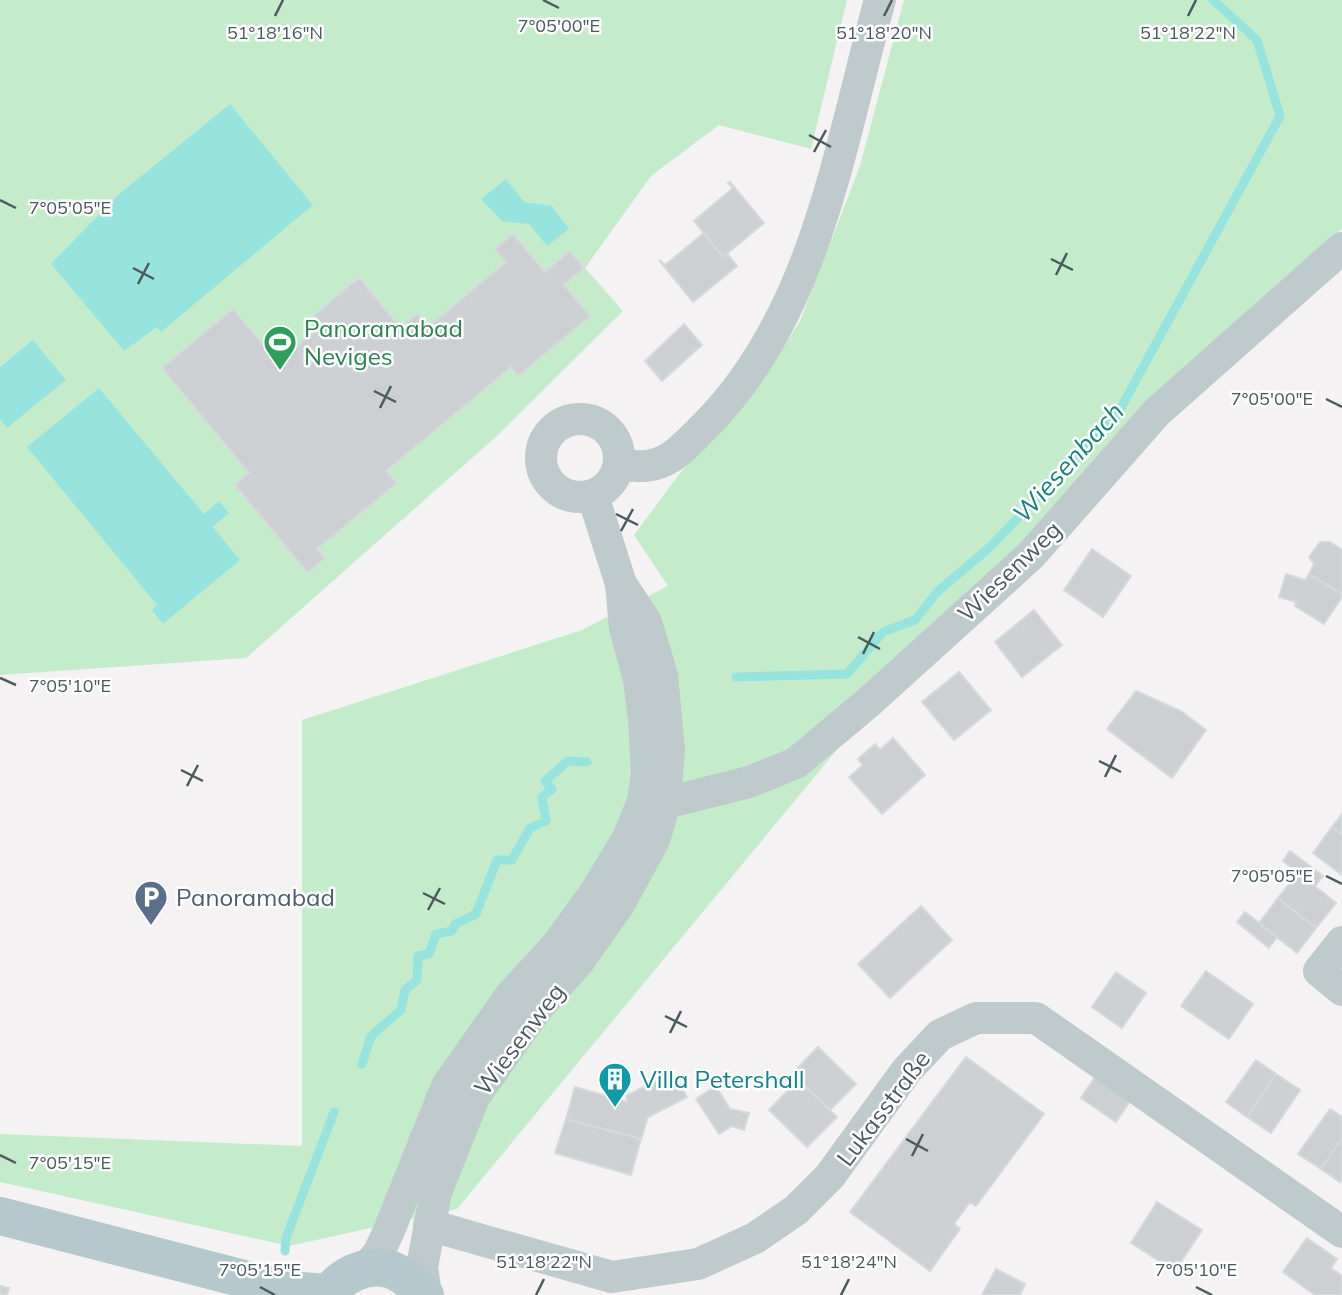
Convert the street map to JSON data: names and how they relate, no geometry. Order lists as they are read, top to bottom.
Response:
{
  "streets": {
    "street": ["Wiesenweg", "Lukasstraße"]
  },
  "crossings": [
    ["Wiesenweg", "Lukasstraße"]
  ],
  "water": ["Wiesenbach"],
  "places": {
    "sports": ["Panoramabad Neviges"],
    "parking": ["Panoramabad"],
    "building": ["Villa Petershall"]
  },
  "coordinates": [
    "7°05'00\"E",
    "51°18'16\"N",
    "51°18'20\"N",
    "51°18'22\"N",
    "7°05'05\"E",
    "7°05'10\"E",
    "7°05'15\"E",
    "51°18'24\"N"
  ]
}
